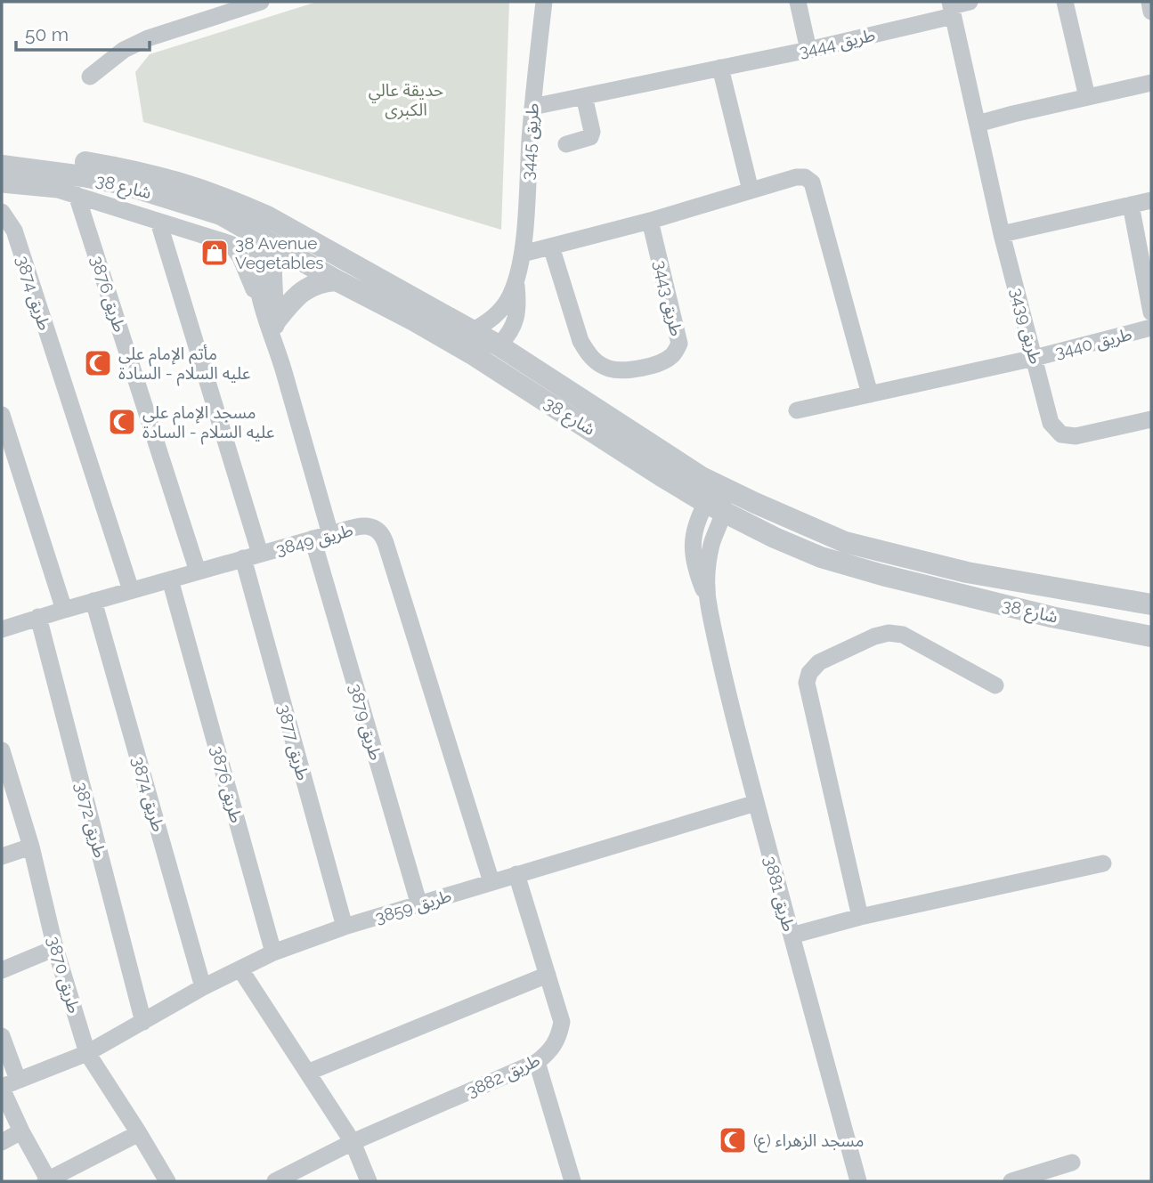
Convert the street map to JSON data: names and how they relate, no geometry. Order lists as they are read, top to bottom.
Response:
{
  "streets": {
    "street": [
      "طريق 3444",
      "طريق 3445",
      "شارع 38",
      "طريق 3874",
      "طريق 3876",
      "طريق 3443",
      "طريق 3439",
      "طريق 3440",
      "طريق 3849",
      "طريق 3879",
      "طريق 3877",
      "طريق 3872",
      "طريق 3881",
      "طريق 3859",
      "طريق 3870",
      "طريق 3882"
    ]
  },
  "crossings": [
    ["طريق 3444", "طريق 3445"],
    ["طريق 3444", "طريق 3439"],
    ["شارع 38", "طريق 3881"],
    ["طريق 3874", "طريق 3849"],
    ["طريق 3874", "طريق 3859"],
    ["طريق 3876", "طريق 3849"],
    ["طريق 3876", "طريق 3859"],
    ["طريق 3439", "طريق 3440"],
    ["طريق 3849", "طريق 3879"],
    ["طريق 3849", "طريق 3877"],
    ["طريق 3849", "طريق 3872"],
    ["طريق 3849", "طريق 3859"],
    ["طريق 3879", "طريق 3859"],
    ["طريق 3877", "طريق 3859"],
    ["طريق 3872", "طريق 3859"],
    ["طريق 3881", "طريق 3859"],
    ["طريق 3859", "طريق 3870"],
    ["طريق 3859", "طريق 3882"]
  ],
  "parks": ["حديقة عالي الكبرى"],
  "places": {
    "shop": ["38 Avenue Vegetables"],
    "mosque": ["مأتم الإمام علي عليه السلام - السادة", "مسجد الإمام علي عليه السلام - السادة", "مسجد الزهراء (ع)"]
  },
  "scale_bar": "50 m"
}
